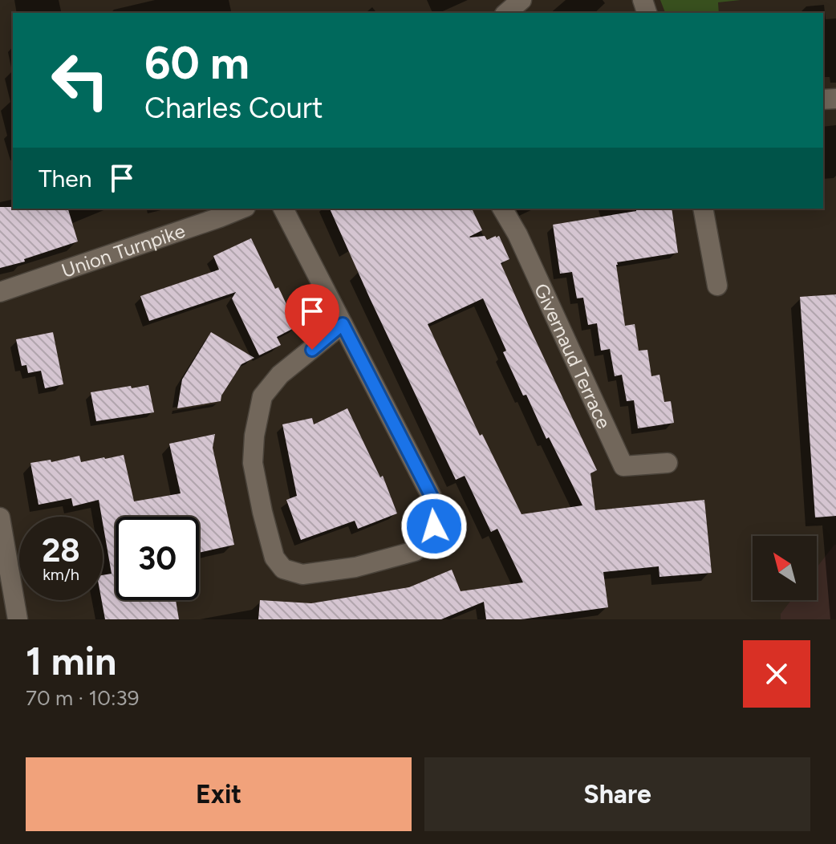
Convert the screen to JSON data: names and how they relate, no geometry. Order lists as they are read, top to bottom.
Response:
{
  "streets": {
    "street": ["Union Turnpike", "Givernaud Terrace"]
  },
  "north": "top left",
  "page": {
    "turn": ["60 m", "Charles Court"],
    "then": "Then",
    "speed": "28 km/h",
    "limit": "30",
    "heading": ["1 min", "70 m · 10:39"],
    "buttons": ["Exit", "Share"]
  }
}
